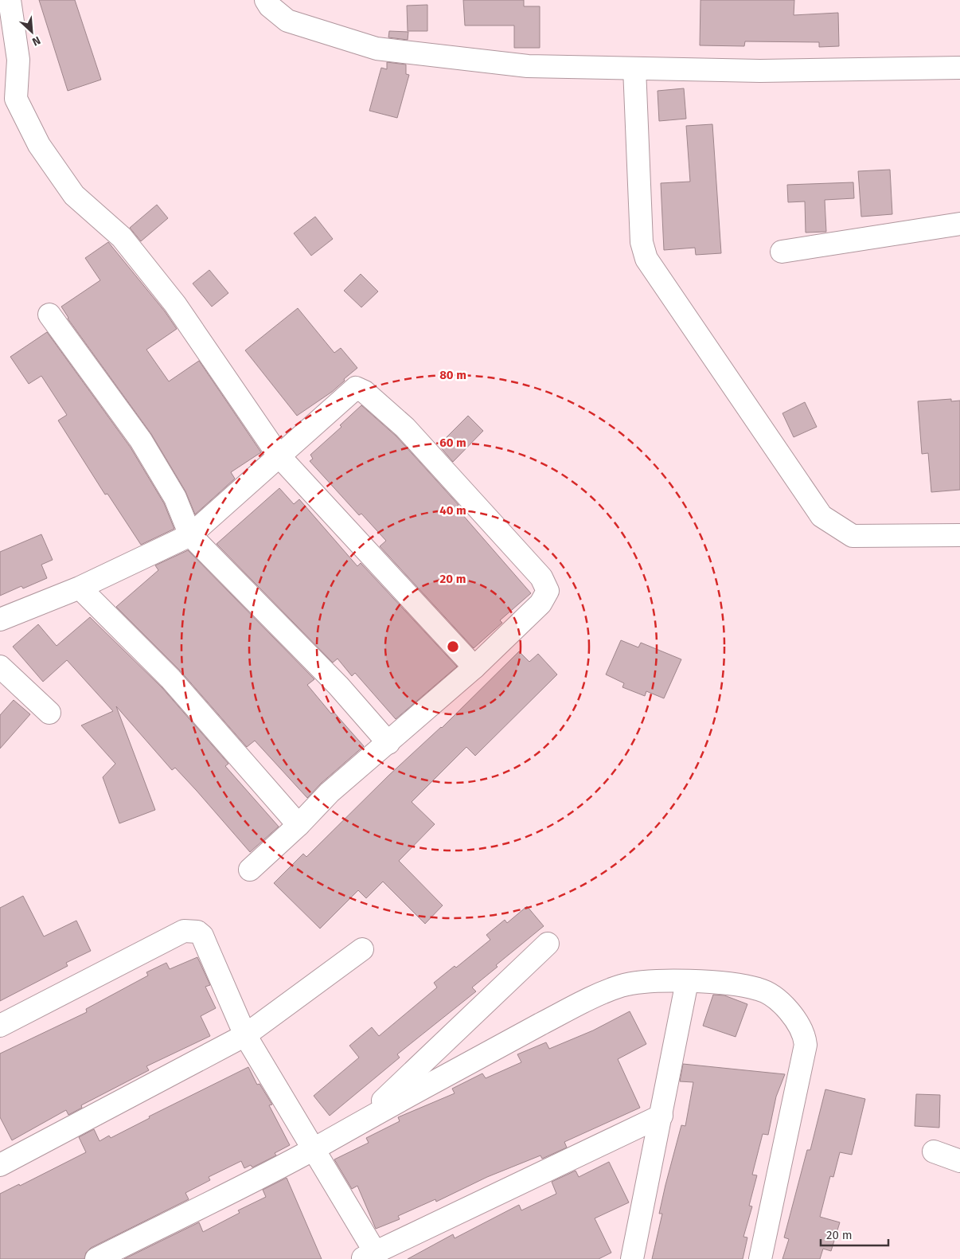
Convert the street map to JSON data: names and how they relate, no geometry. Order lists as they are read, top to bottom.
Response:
{
  "scale_bar": "20 m",
  "north": "bottom right",
  "rings": [
    "80 m",
    "60 m",
    "40 m",
    "20 m"
  ]
}
